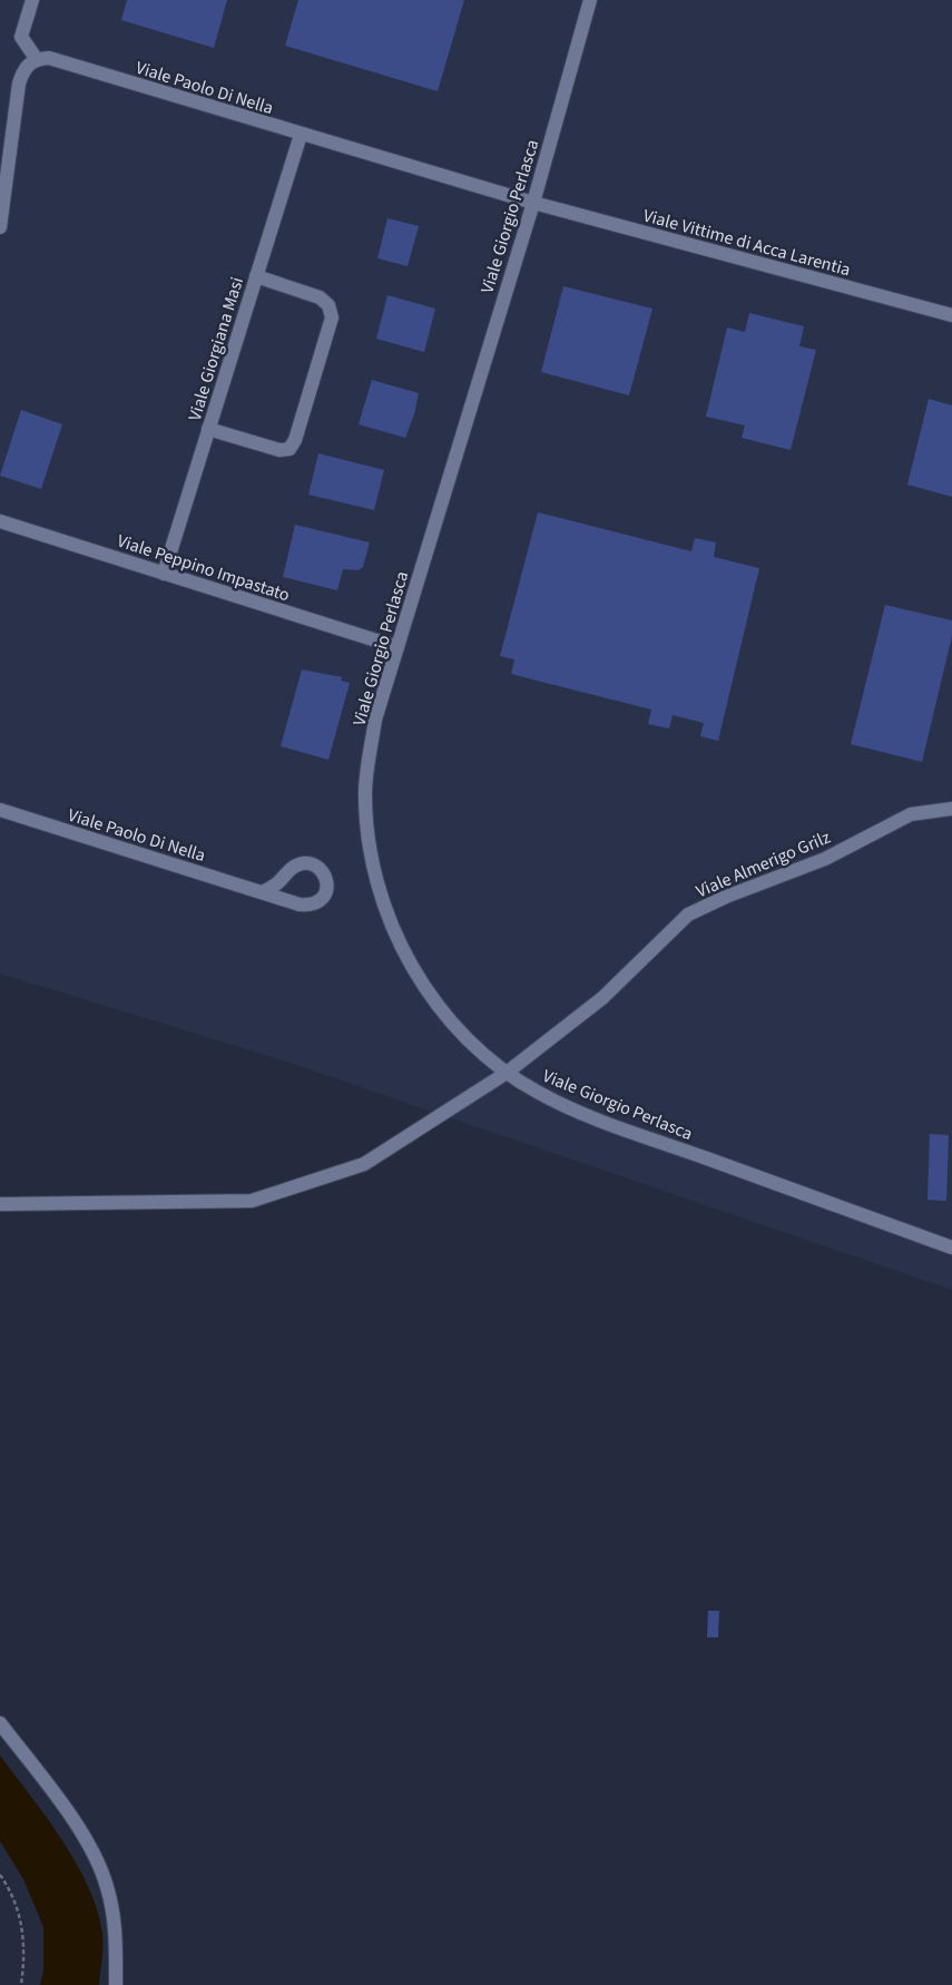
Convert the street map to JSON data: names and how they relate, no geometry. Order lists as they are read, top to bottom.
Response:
{
  "streets": {
    "street": [
      "Viale Paolo Di Nella",
      "Viale Giorgio Perlasca",
      "Viale Vittime di Acca Larentia",
      "Viale Giorgiana Masi",
      "Viale Peppino Impastato",
      "Viale Almerigo Grilz"
    ]
  },
  "crossings": [
    ["Viale Paolo Di Nella", "Viale Giorgio Perlasca"],
    ["Viale Paolo Di Nella", "Viale Vittime di Acca Larentia"],
    ["Viale Paolo Di Nella", "Viale Giorgiana Masi"],
    ["Viale Giorgio Perlasca", "Viale Vittime di Acca Larentia"],
    ["Viale Giorgio Perlasca", "Viale Peppino Impastato"],
    ["Viale Giorgio Perlasca", "Viale Almerigo Grilz"],
    ["Viale Giorgiana Masi", "Viale Peppino Impastato"]
  ]
}
